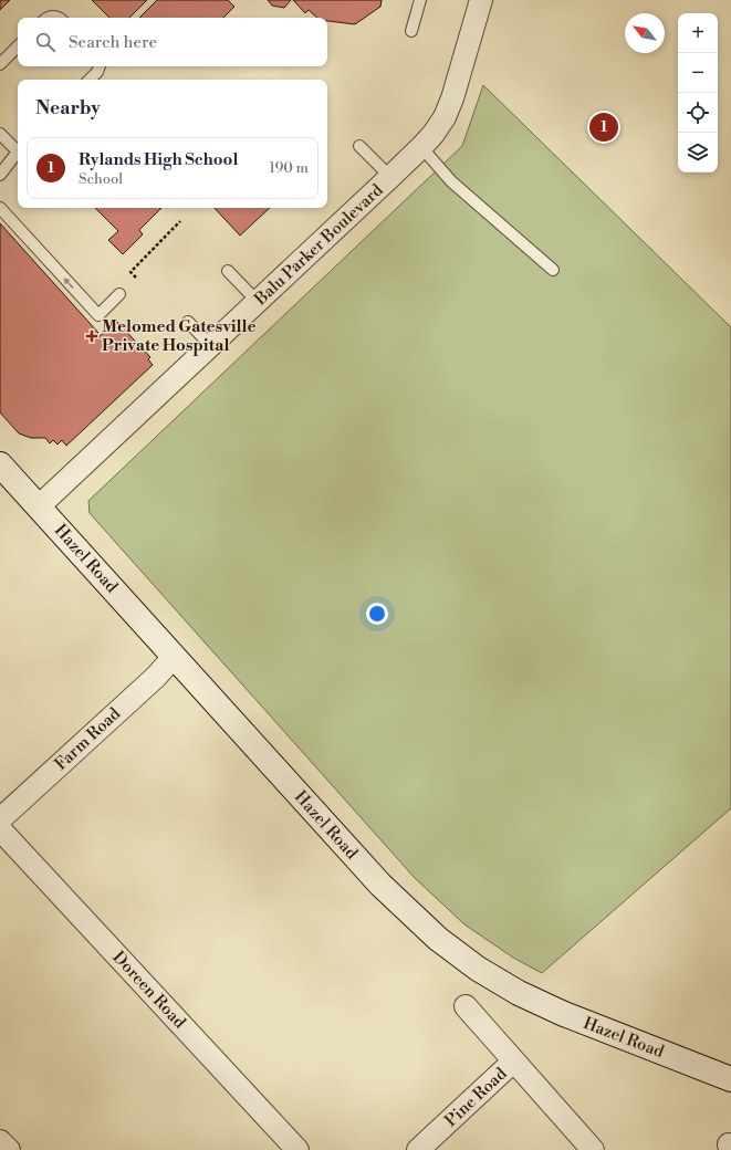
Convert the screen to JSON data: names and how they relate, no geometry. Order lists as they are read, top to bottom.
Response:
{
  "streets": {
    "street": [
      "Balu Parker Boulevard",
      "Hazel Road",
      "Farm Road",
      "Doreen Road",
      "Pine Road"
    ]
  },
  "crossings": [
    ["Balu Parker Boulevard", "Hazel Road"],
    ["Hazel Road", "Farm Road"]
  ],
  "places": {
    "health": ["Melomed Gatesville Private Hospital"]
  },
  "north": "top left",
  "page": {
    "map_buttons": ["+", "−"],
    "search": "Search here",
    "heading": "Nearby",
    "pins": "1",
    "list": [
      {
        "mark": "1",
        "name": "Rylands High School",
        "note": "School",
        "value": "190 m"
      }
    ]
  }
}
